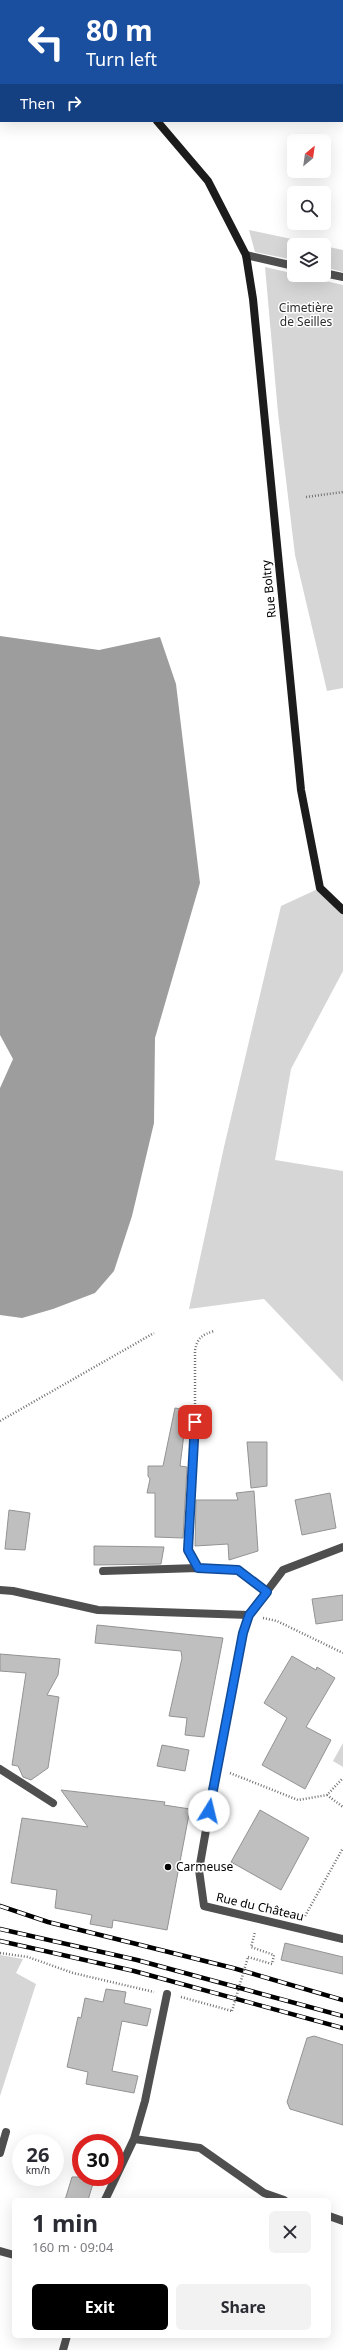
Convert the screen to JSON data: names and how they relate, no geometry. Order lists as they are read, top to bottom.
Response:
{
  "streets": {
    "street": ["Rue Boltry", "Rue du Château"]
  },
  "parks": ["Cimetière de Seilles"],
  "places": ["Carmeuse"],
  "north": "top right",
  "page": {
    "turn": ["80 m", "Turn left"],
    "then": "Then",
    "speed": "26 km/h",
    "limit": "30",
    "heading": ["1 min", "160 m · 09:04"],
    "buttons": ["Exit", "Share"]
  }
}
